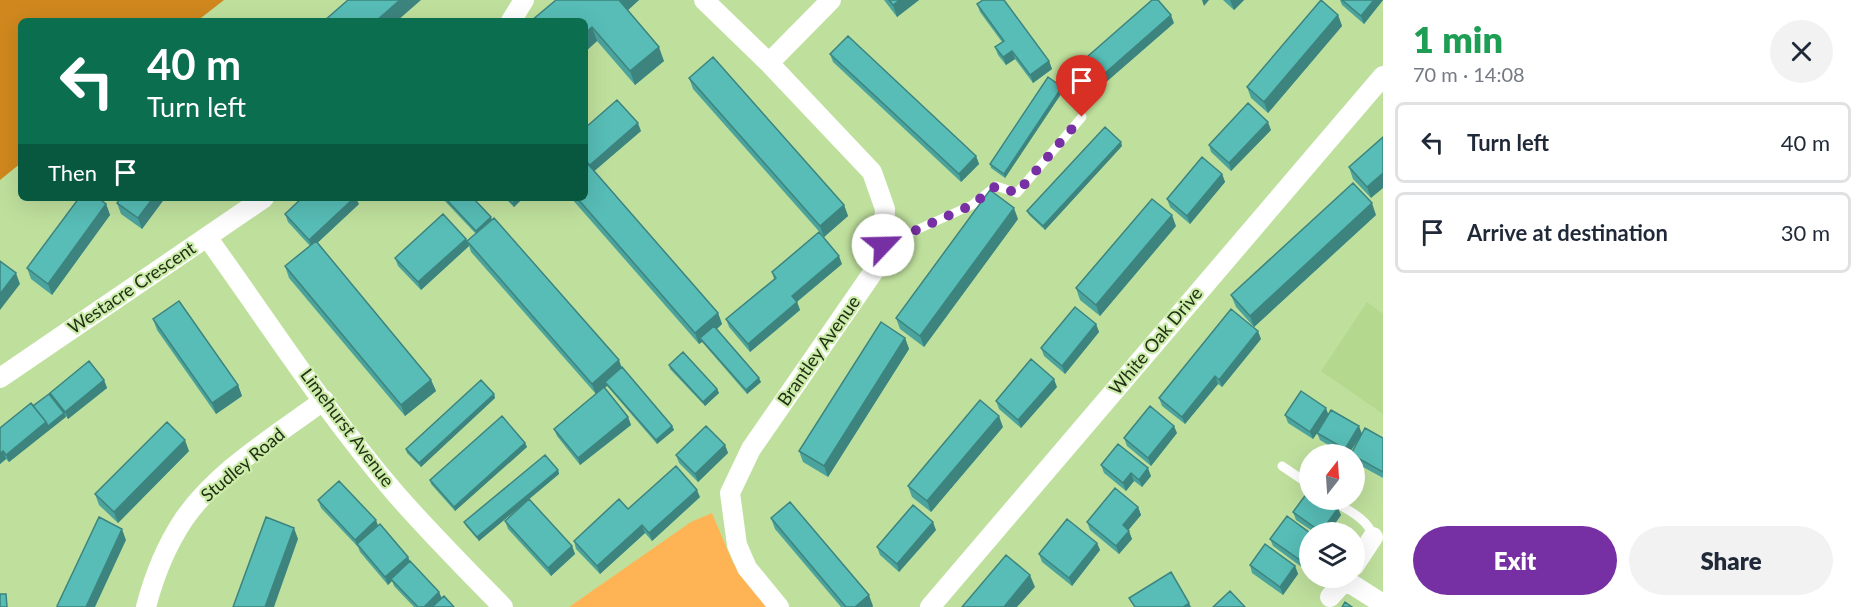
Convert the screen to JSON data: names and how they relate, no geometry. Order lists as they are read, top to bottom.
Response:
{
  "streets": {
    "street": [
      "Westacre Crescent",
      "White Oak Drive",
      "Brantley Avenue",
      "Limehurst Avenue",
      "Studley Road"
    ]
  },
  "crossings": [
    ["Westacre Crescent", "Limehurst Avenue"],
    ["Limehurst Avenue", "Studley Road"]
  ],
  "north": "top",
  "page": {
    "heading": ["1 min", "70 m · 14:08"],
    "turn": ["40 m", "Turn left"],
    "list": [
      {
        "name": "Turn left",
        "value": "40 m"
      },
      {
        "name": "Arrive at destination",
        "value": "30 m"
      }
    ],
    "then": "Then",
    "buttons": ["Exit", "Share"]
  }
}
